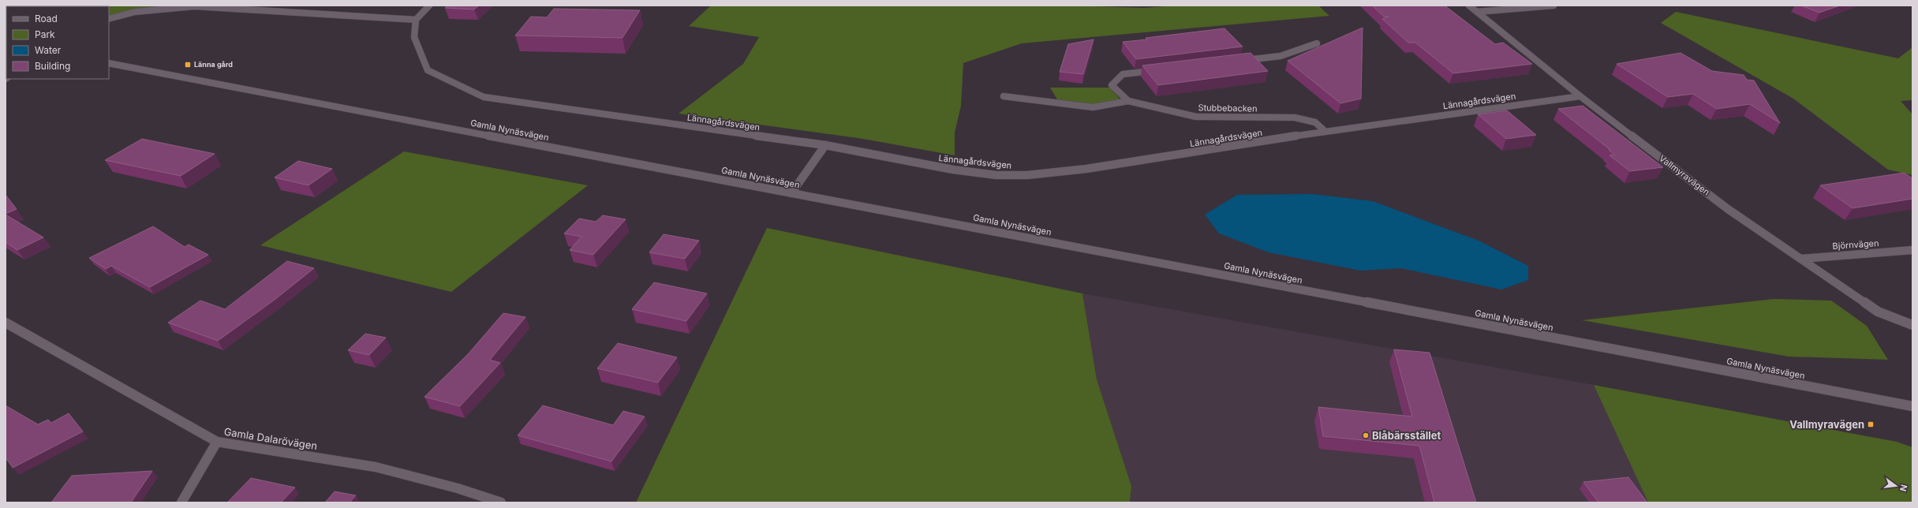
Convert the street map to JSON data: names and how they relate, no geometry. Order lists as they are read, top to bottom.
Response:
{
  "streets": {
    "street": [
      "Lännagårdsvägen",
      "Stubbebacken",
      "Gamla Nynäsvägen",
      "Vallmyravägen",
      "Björnvägen",
      "Gamla Dalarövägen"
    ]
  },
  "crossings": [
    ["Lännagårdsvägen", "Stubbebacken"],
    ["Lännagårdsvägen", "Vallmyravägen"],
    ["Vallmyravägen", "Björnvägen"]
  ],
  "places": {
    "transit": ["Länna gård", "Vallmyravägen"],
    "other": ["Blåbärsstället"]
  },
  "legend": [
    "Road",
    "Park",
    "Water",
    "Building"
  ],
  "north": "right"
}
